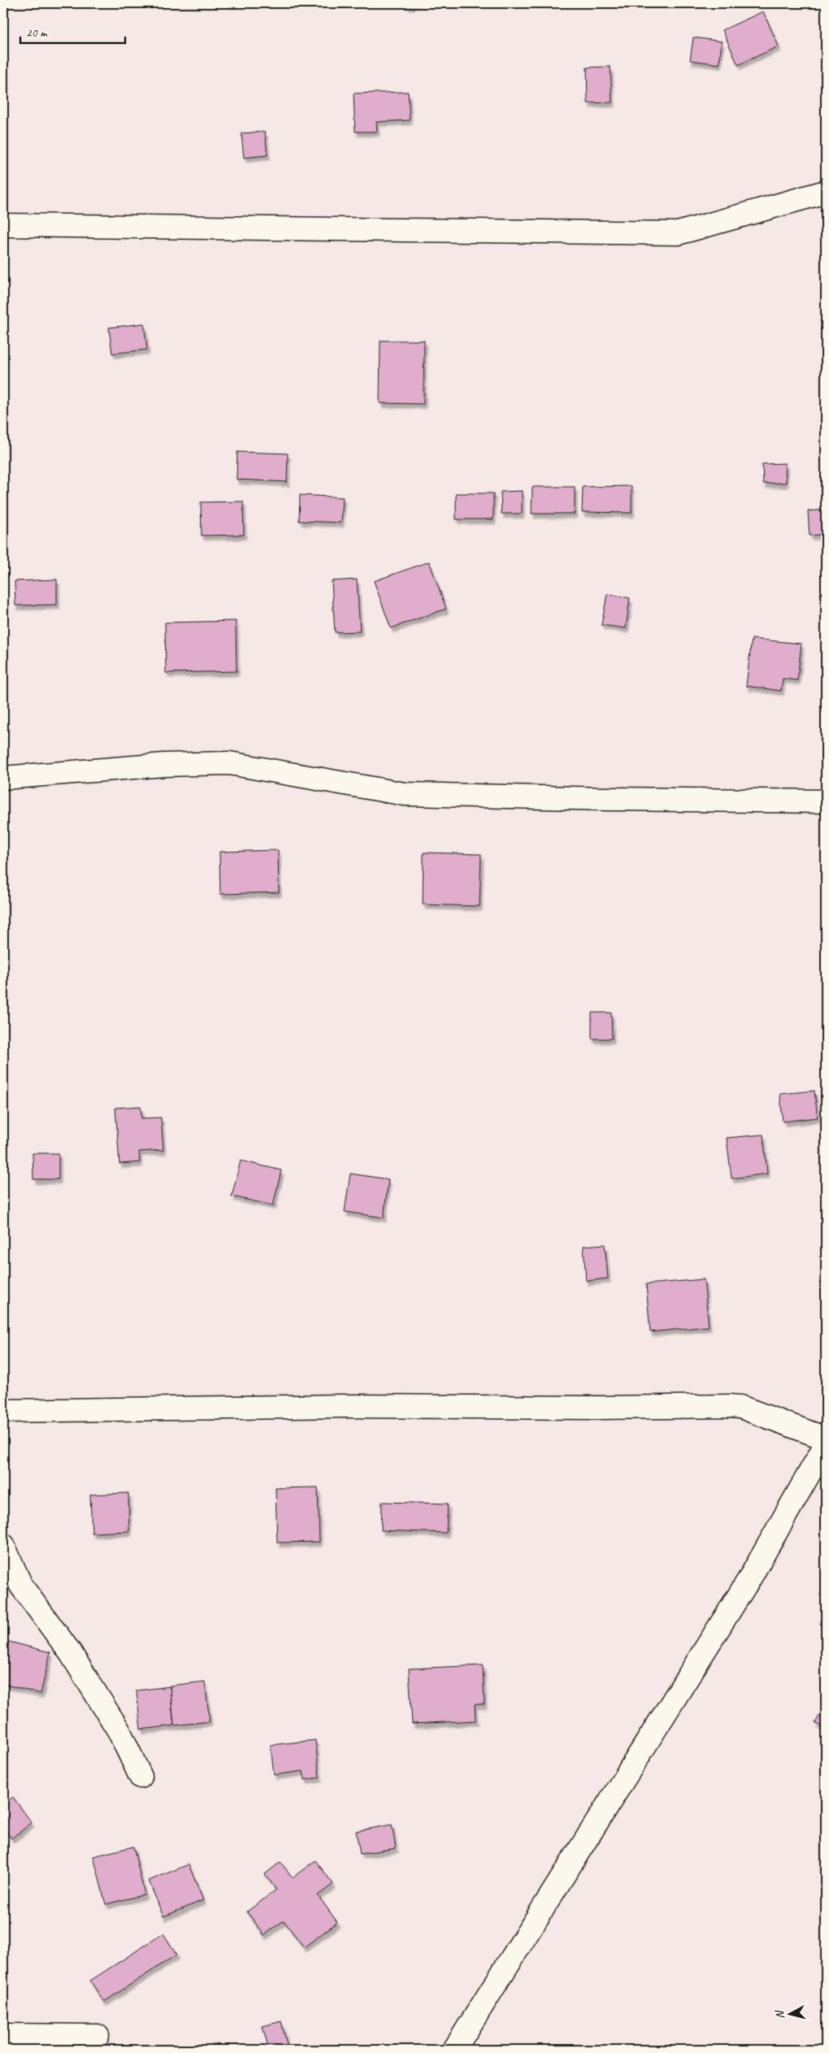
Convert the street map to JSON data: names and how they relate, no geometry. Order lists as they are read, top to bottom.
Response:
{
  "scale_bar": "20 m",
  "north": "left"
}
